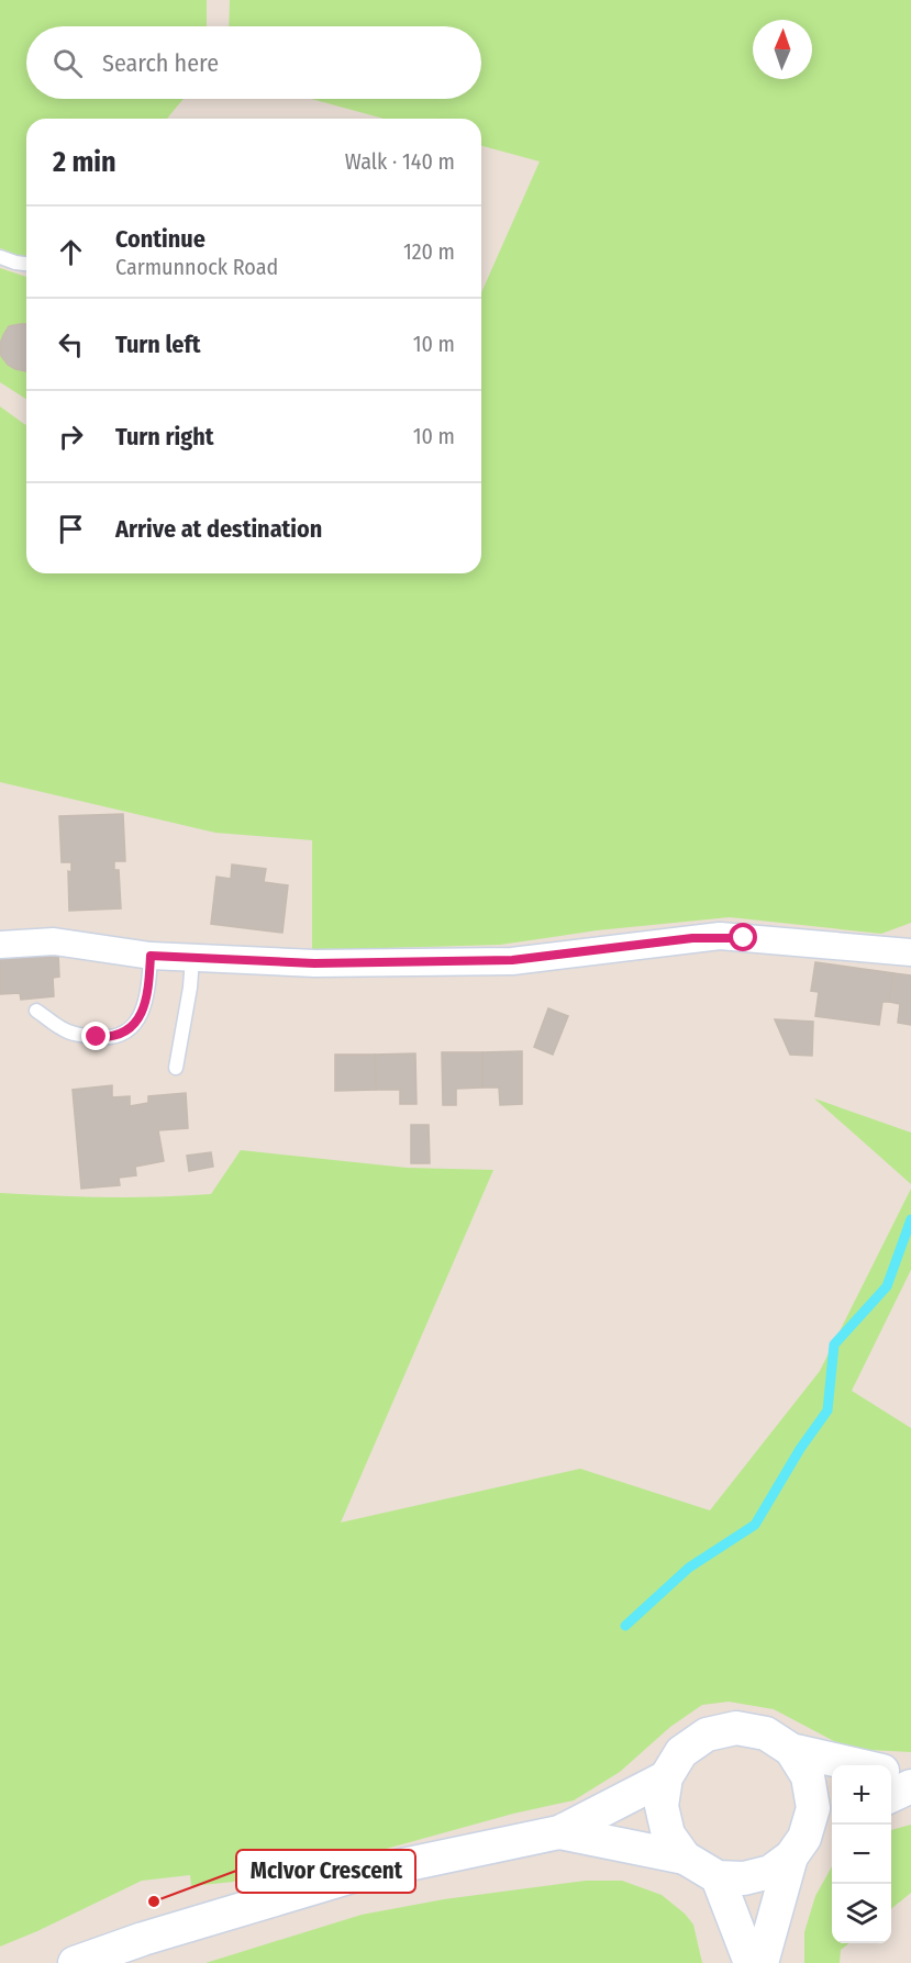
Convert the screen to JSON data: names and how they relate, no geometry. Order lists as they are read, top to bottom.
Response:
{
  "places": ["McIvor Crescent"],
  "north": "top",
  "page": {
    "search": "Search here",
    "heading": ["2 min", "Walk · 140 m"],
    "list": [
      ["Continue", "Carmunnock Road", "120 m"],
      ["Turn left", "10 m"],
      ["Turn right", "10 m"],
      "Arrive at destination"
    ],
    "map_buttons": ["+", "−"]
  }
}
